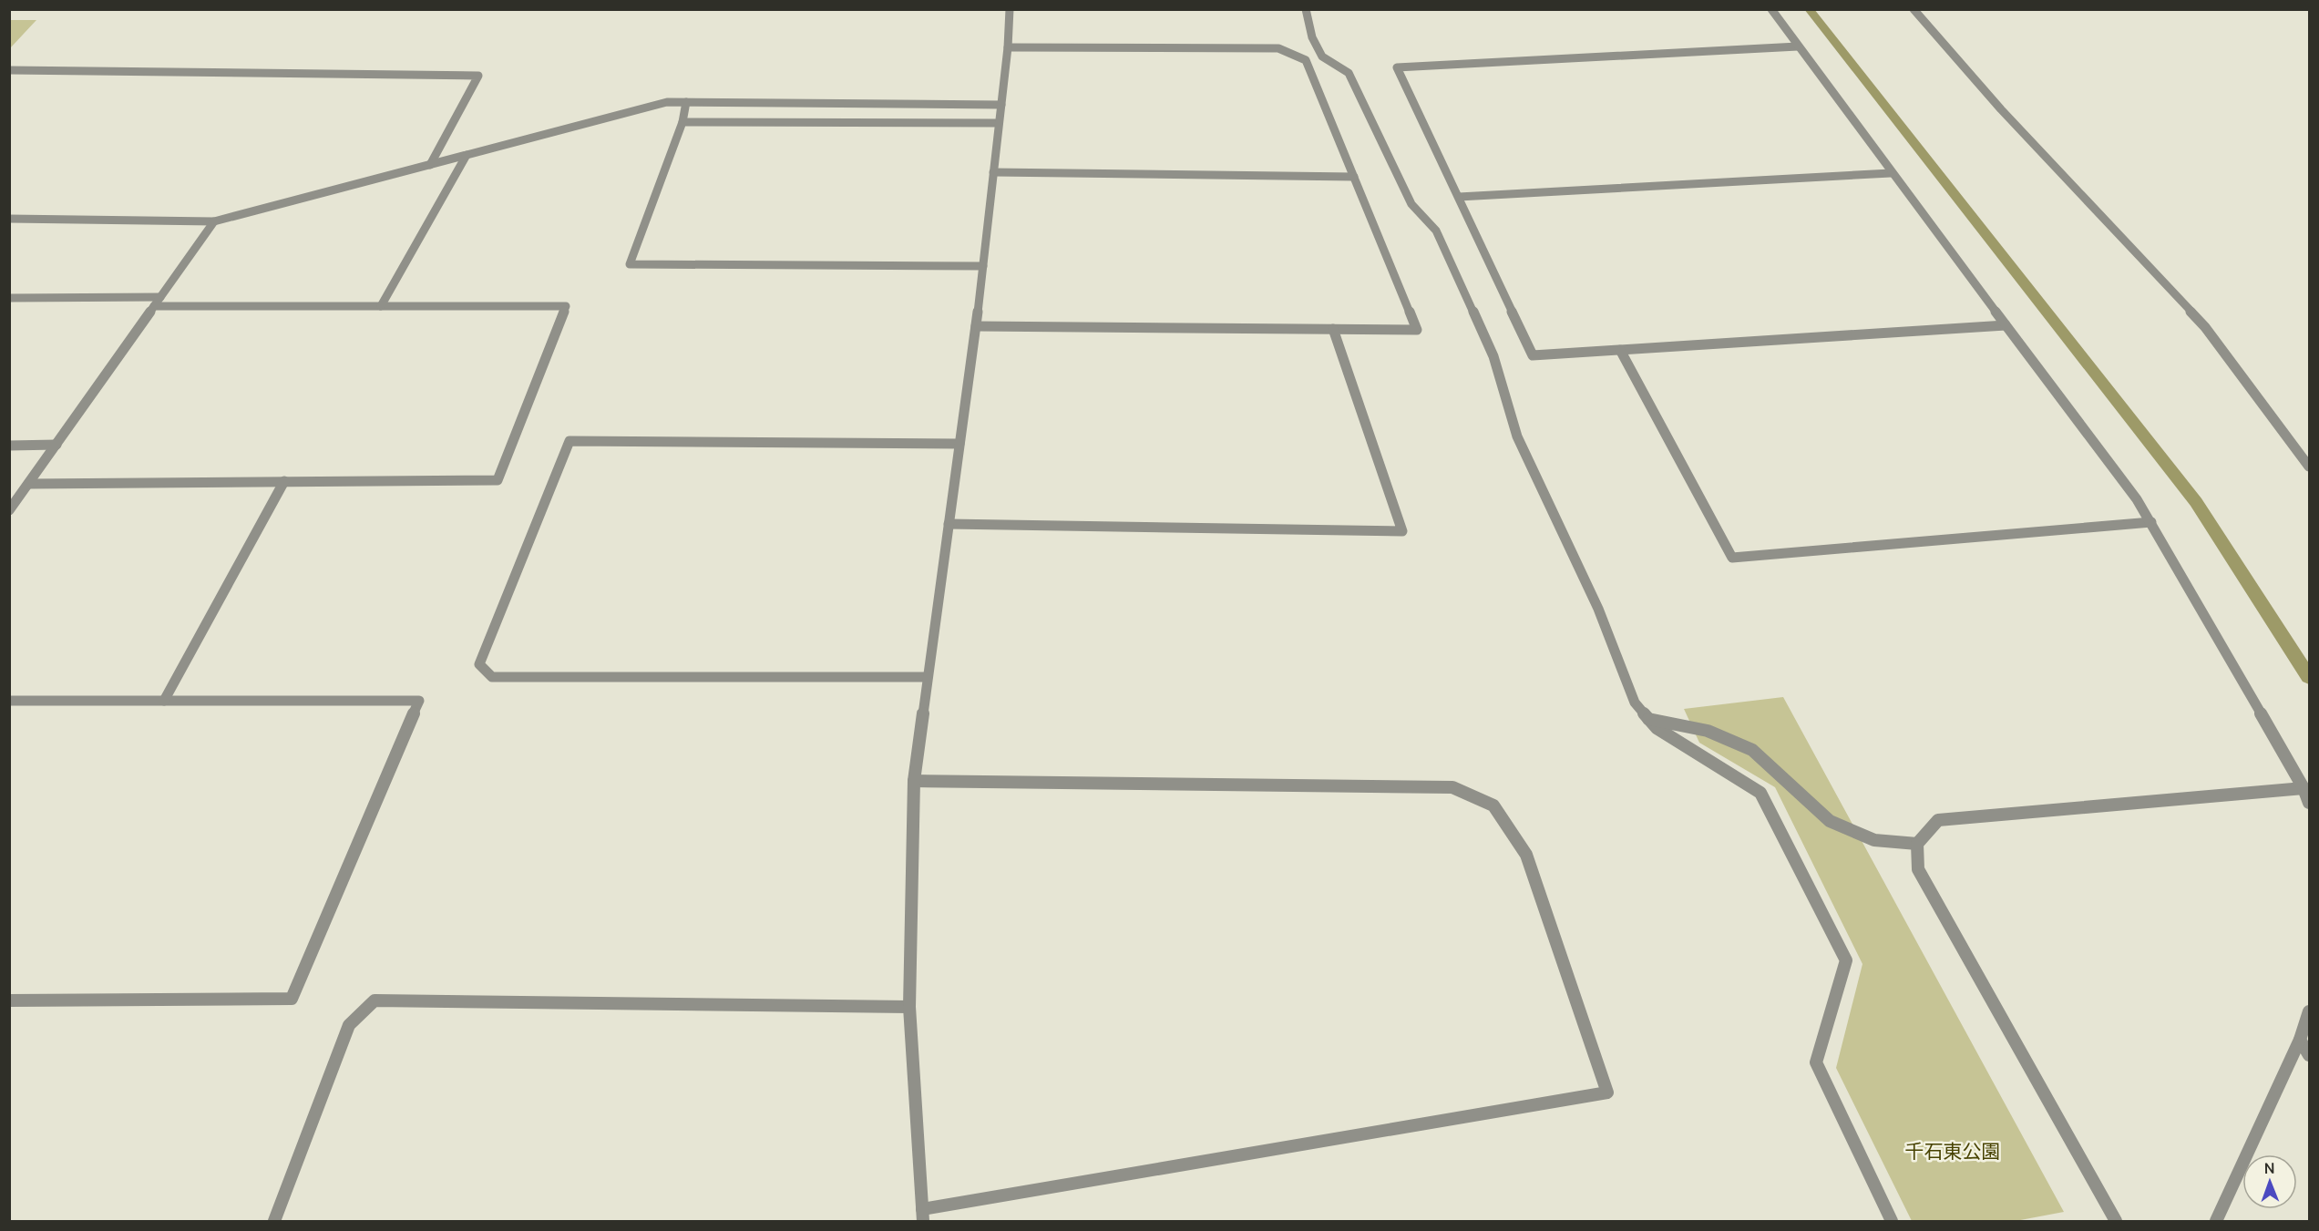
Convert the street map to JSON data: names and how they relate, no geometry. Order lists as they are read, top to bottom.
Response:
{
  "parks": ["千石東公園"],
  "north": "top"
}
